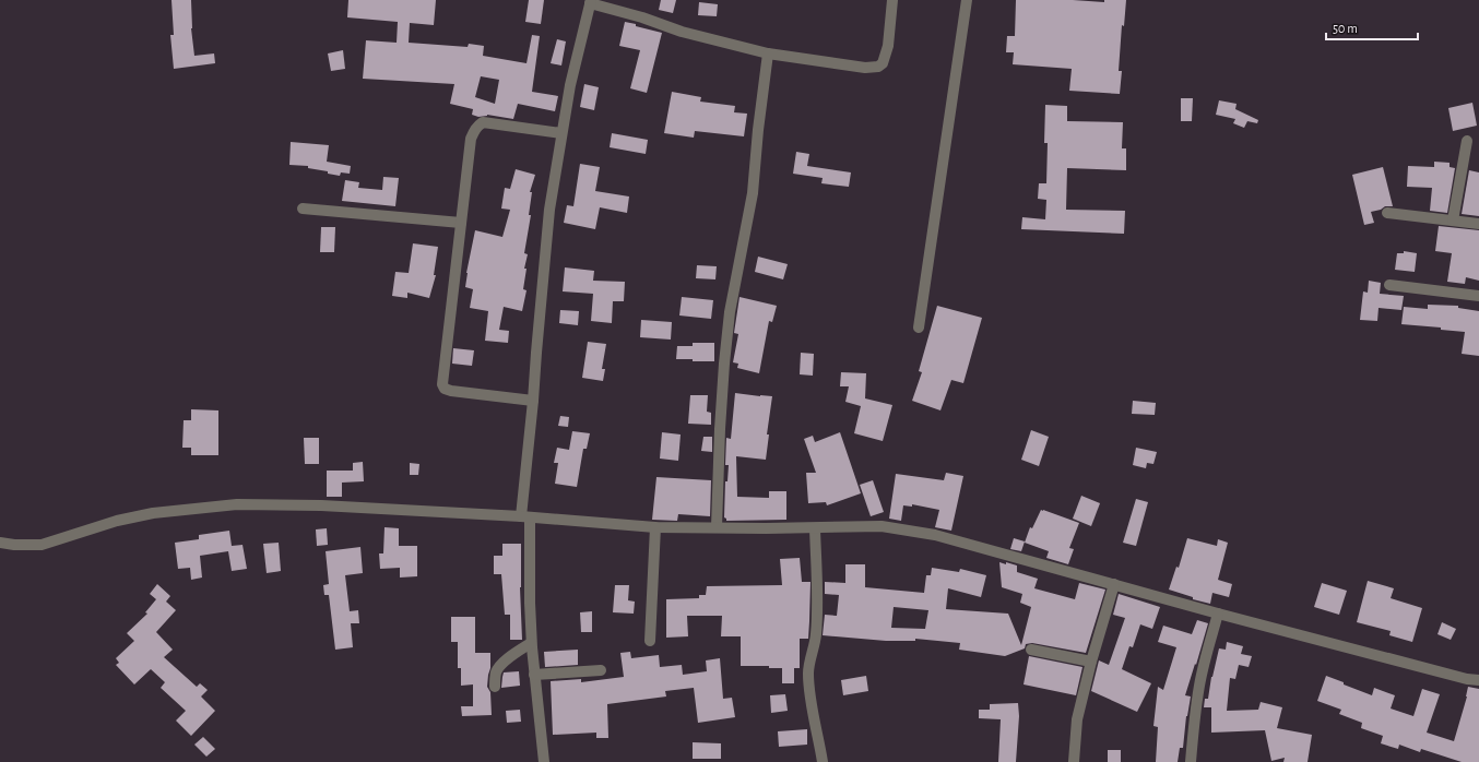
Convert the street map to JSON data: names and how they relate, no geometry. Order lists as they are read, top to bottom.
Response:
{
  "scale_bar": "50 m"
}
